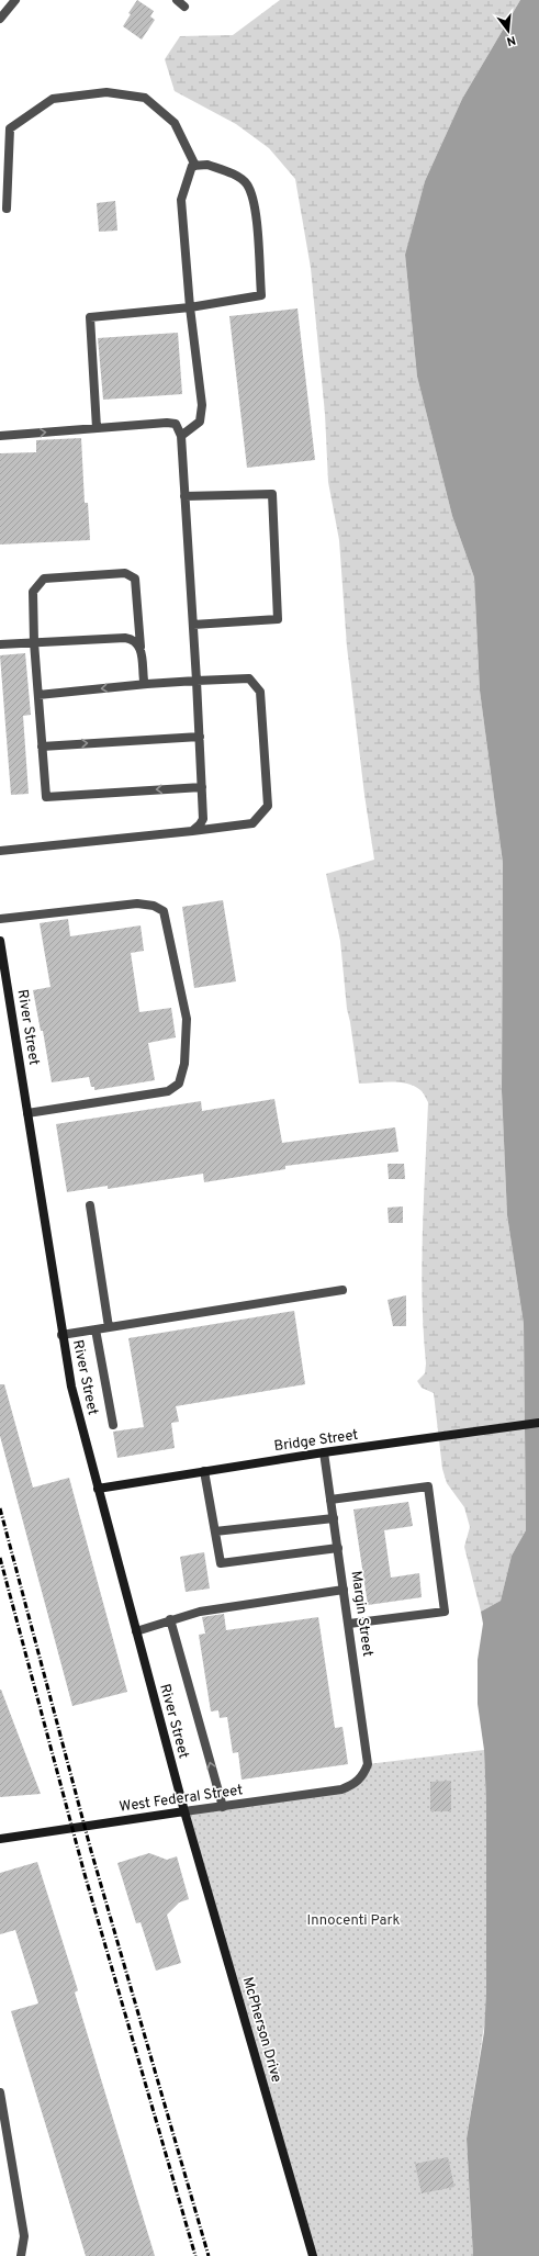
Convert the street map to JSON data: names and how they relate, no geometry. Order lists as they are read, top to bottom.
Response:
{
  "streets": {
    "street": [
      "River Street",
      "Bridge Street",
      "Margin Street",
      "West Federal Street",
      "McPherson Drive"
    ]
  },
  "crossings": [
    ["River Street", "Bridge Street"],
    ["River Street", "West Federal Street"],
    ["River Street", "McPherson Drive"],
    ["Bridge Street", "Margin Street"],
    ["Margin Street", "West Federal Street"],
    ["West Federal Street", "McPherson Drive"]
  ],
  "parks": ["Innocenti Park"],
  "north": "bottom"
}
